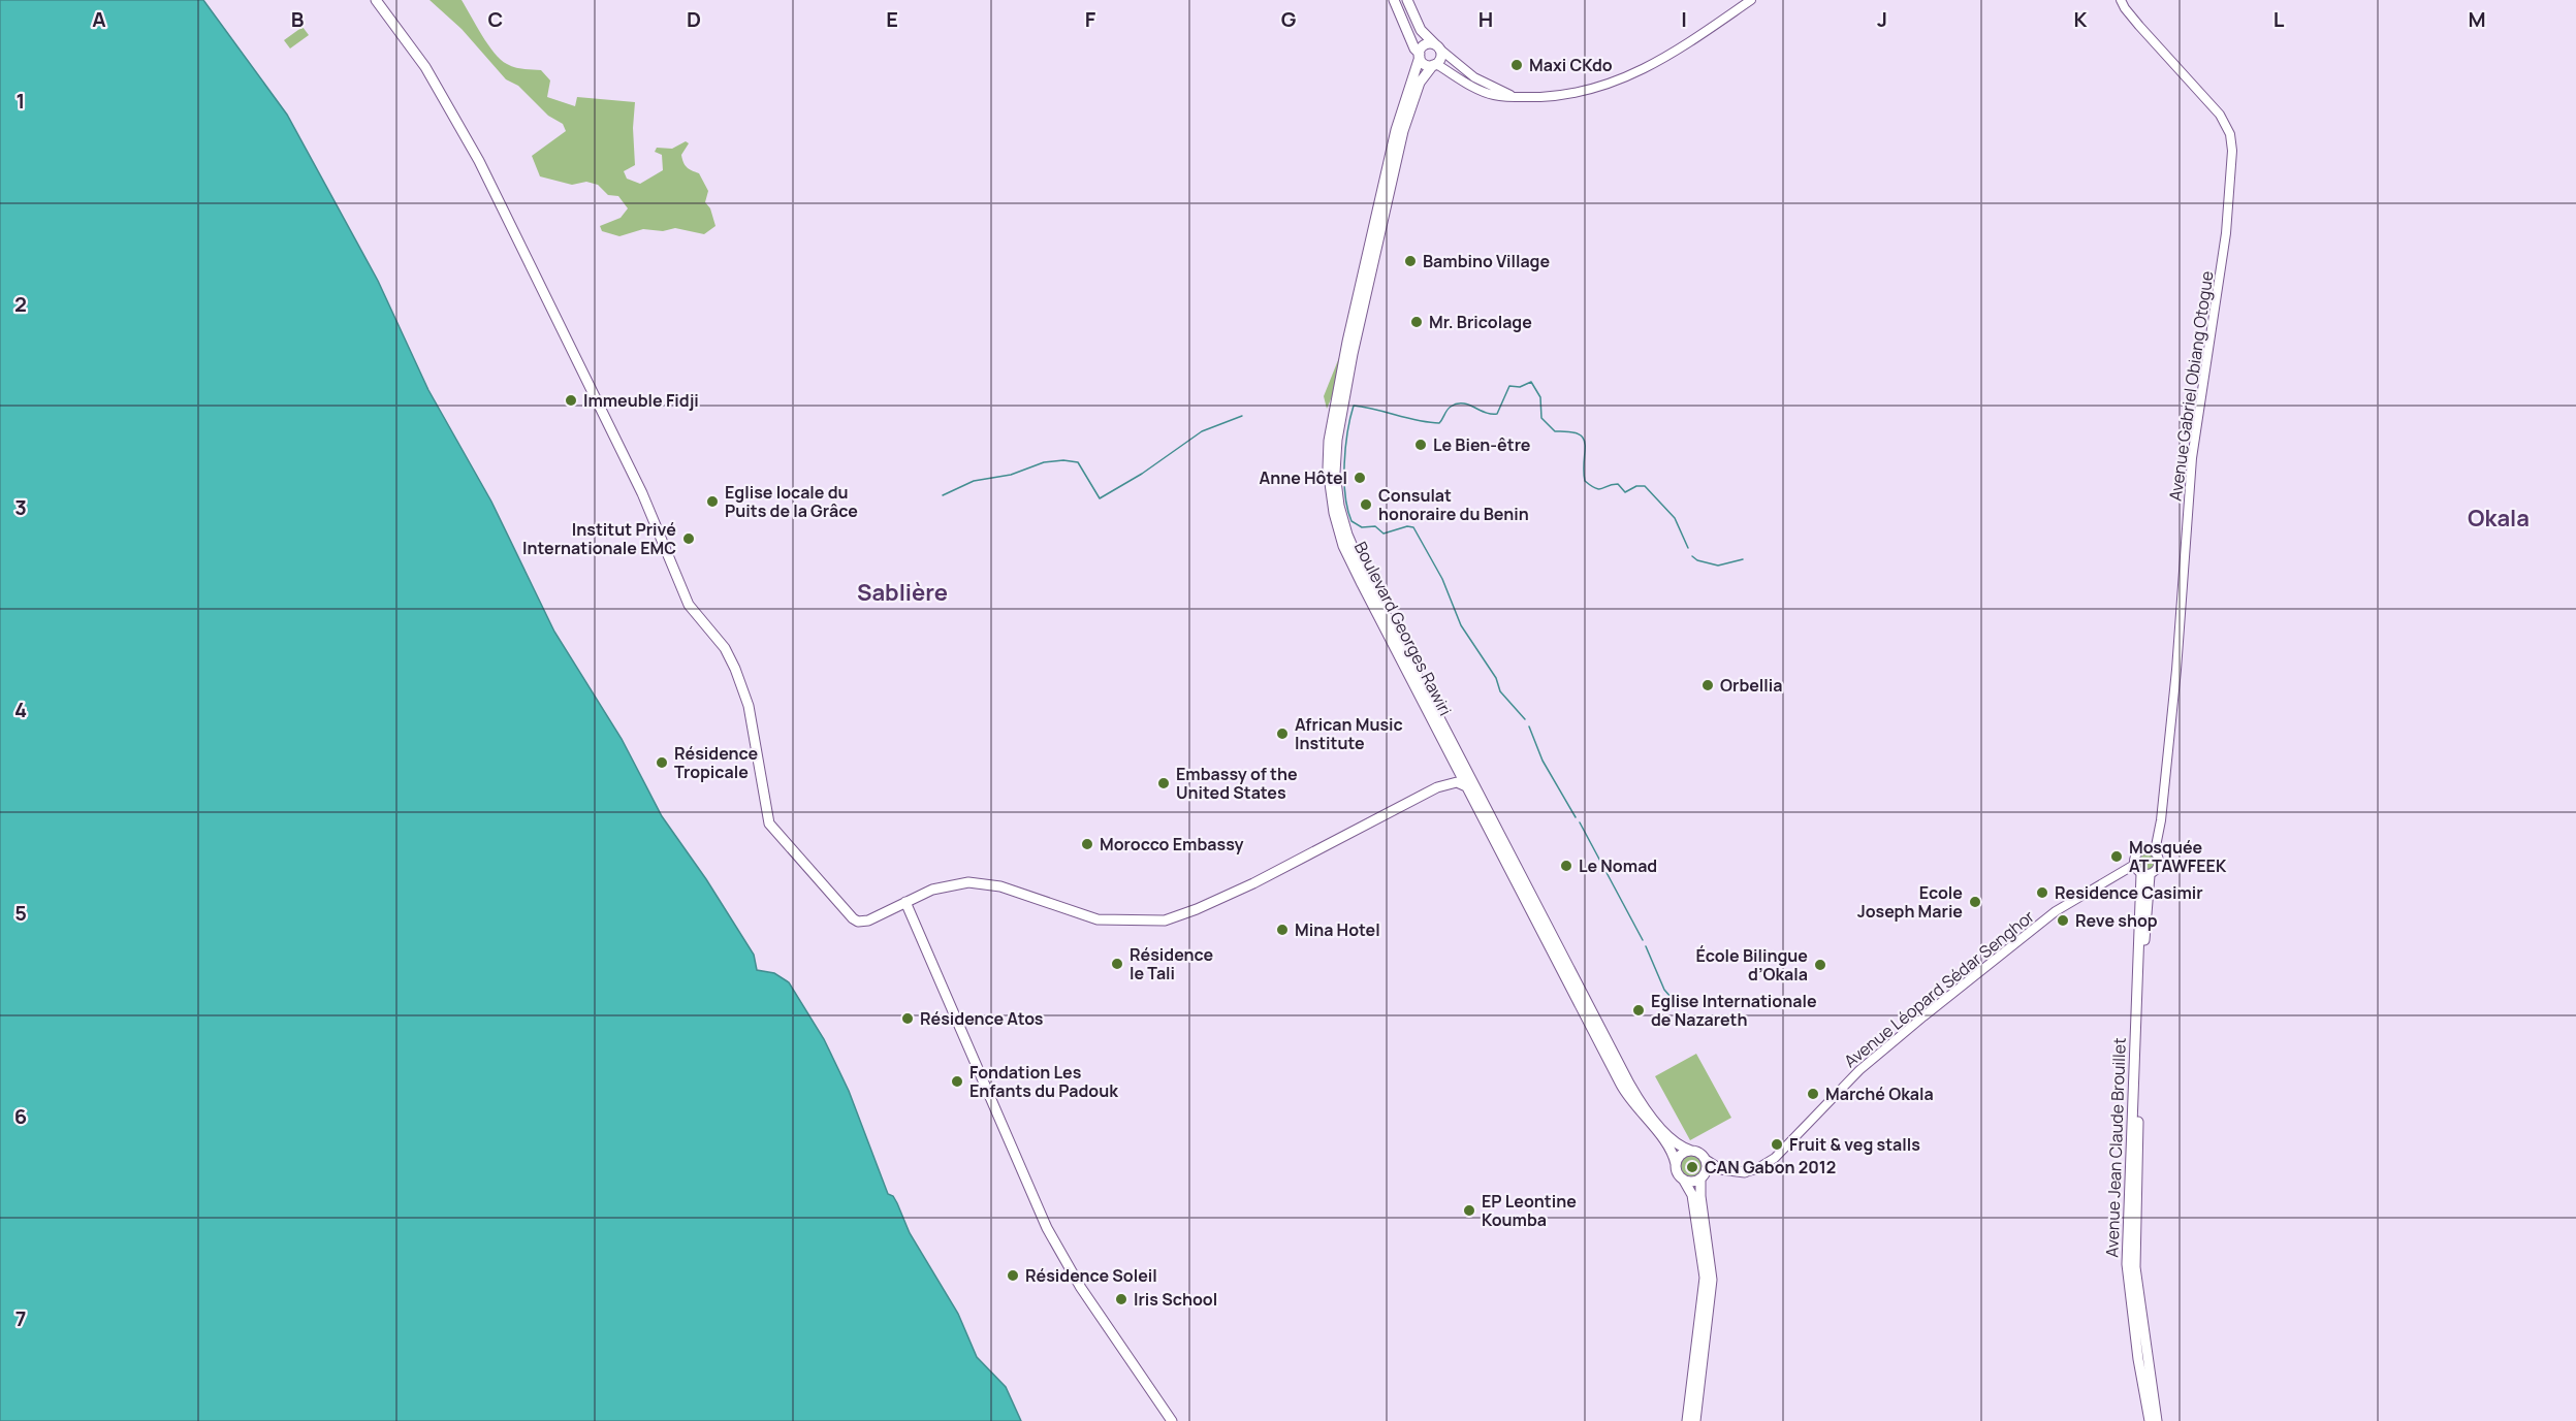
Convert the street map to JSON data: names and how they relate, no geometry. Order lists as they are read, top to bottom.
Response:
{
  "streets": {
    "main road": ["Boulevard Georges Rawiri", "Avenue Jean Claude Brouillet"],
    "street": ["Avenue Gabriel Obiang Otogue", "Avenue Léopard Sédar Senghor"]
  },
  "crossings": [
    ["Avenue Gabriel Obiang Otogue", "Avenue Léopard Sédar Senghor"],
    ["Avenue Gabriel Obiang Otogue", "Avenue Jean Claude Brouillet"],
    ["Avenue Léopard Sédar Senghor", "Avenue Jean Claude Brouillet"]
  ],
  "districts": ["Okala", "Sablière"],
  "places": [
    "Maxi CKdo",
    "Bambino Village",
    "Mr. Bricolage",
    "Immeuble Fidji",
    "Le Bien-être",
    "Anne Hôtel",
    "Eglise locale du Puits de la Grâce",
    "Consulat honoraire du Benin",
    "Institut Privé Internationale EMC",
    "Orbellia",
    "African Music Institute",
    "Résidence Tropicale",
    "Embassy of the United States",
    "Morocco Embassy",
    "Mosquée AT TAWFEEK",
    "Le Nomad",
    "Residence Casimir",
    "Ecole Joseph Marie",
    "Reve shop",
    "Mina Hotel",
    "Résidence le Tali",
    "École Bilingue d’Okala",
    "Eglise Internationale de Nazareth",
    "Résidence Atos",
    "Fondation Les Enfants du Padouk",
    "Marché Okala",
    "Fruit & veg stalls",
    "CAN Gabon 2012",
    "EP Leontine Koumba",
    "Résidence Soleil",
    "Iris School"
  ],
  "grid": {
    "columns": [
      "A",
      "B",
      "C",
      "D",
      "E",
      "F",
      "G",
      "H",
      "I",
      "J",
      "K",
      "L",
      "M"
    ],
    "rows": [
      "1",
      "2",
      "3",
      "4",
      "5",
      "6",
      "7"
    ]
  }
}
